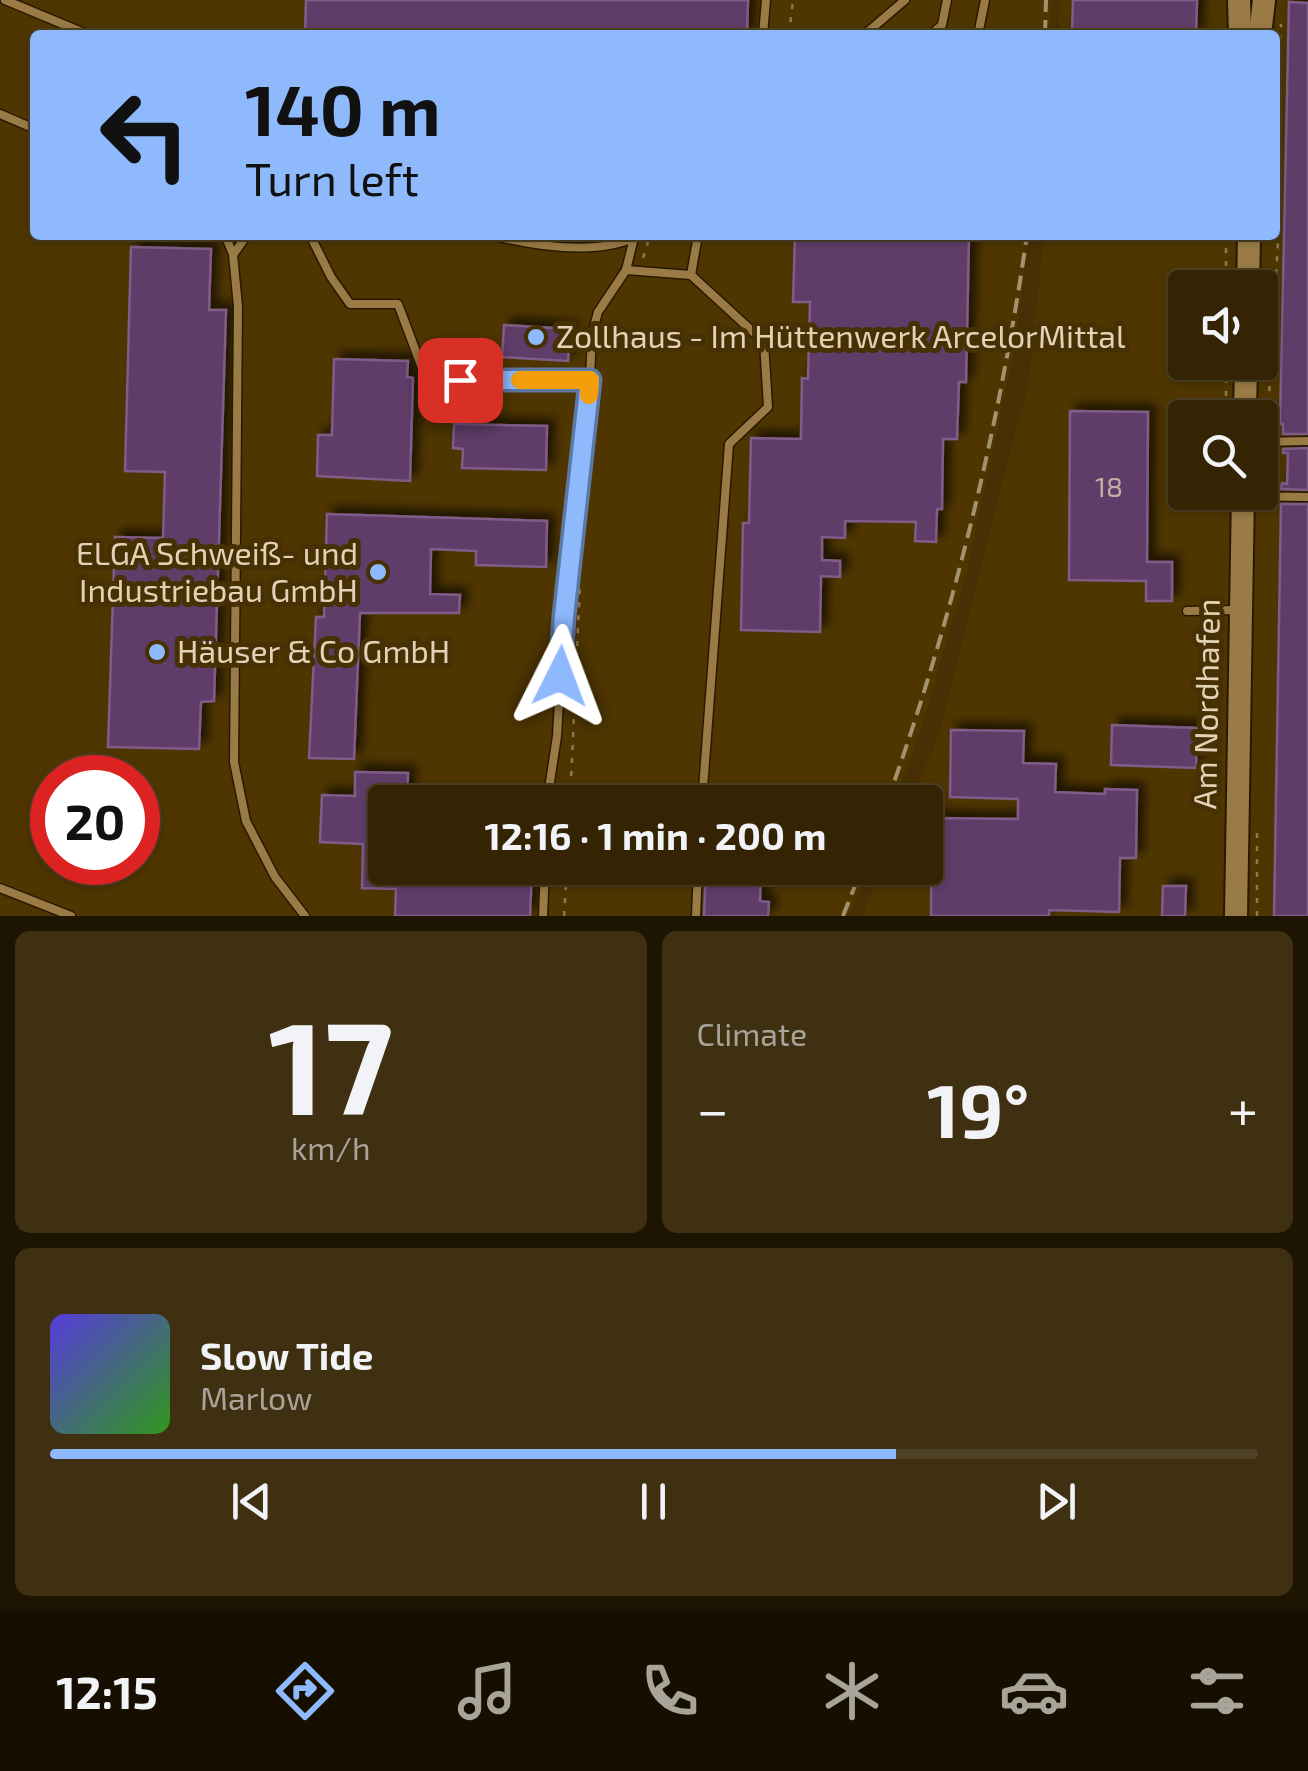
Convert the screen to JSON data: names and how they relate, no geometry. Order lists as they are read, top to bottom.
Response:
{
  "streets": {
    "main road": ["Am Nordhafen"]
  },
  "places": ["Zollhaus - Im Hüttenwerk ArcelorMittal", "ELGA Schweiß- und Industriebau GmbH", "Häuser & Co GmbH"],
  "house_numbers": ["18"],
  "page": {
    "turn": ["140 m", "Turn left"],
    "limit": "20",
    "trip": "12:16 · 1 min · 200 m",
    "tile": [
      ["17", "km/h"],
      "Climate"
    ],
    "heat": ["−", "19°", "+"],
    "song": ["Slow Tide", "Marlow"],
    "tabs": "12:15"
  }
}
